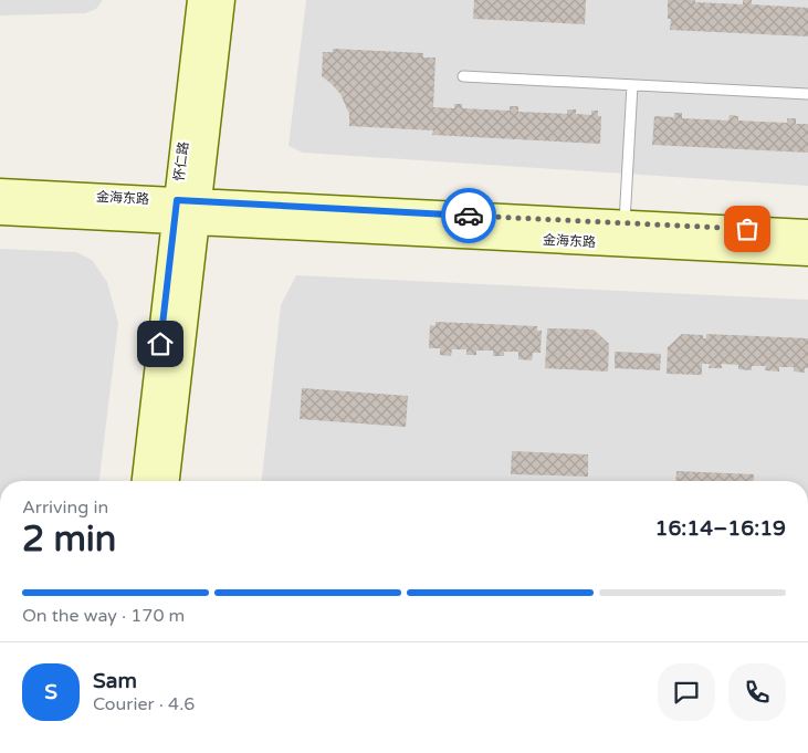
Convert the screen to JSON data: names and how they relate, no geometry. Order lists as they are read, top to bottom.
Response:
{
  "streets": {
    "main road": ["怀仁路", "金海东路"]
  },
  "crossings": [
    ["怀仁路", "金海东路"]
  ],
  "page": {
    "heading": ["2 min", "Arriving in", "16:14–16:19"],
    "panel": ["Sam", "Courier · 4.6"],
    "bar": "On the way · 170 m",
    "round": "S"
  }
}
